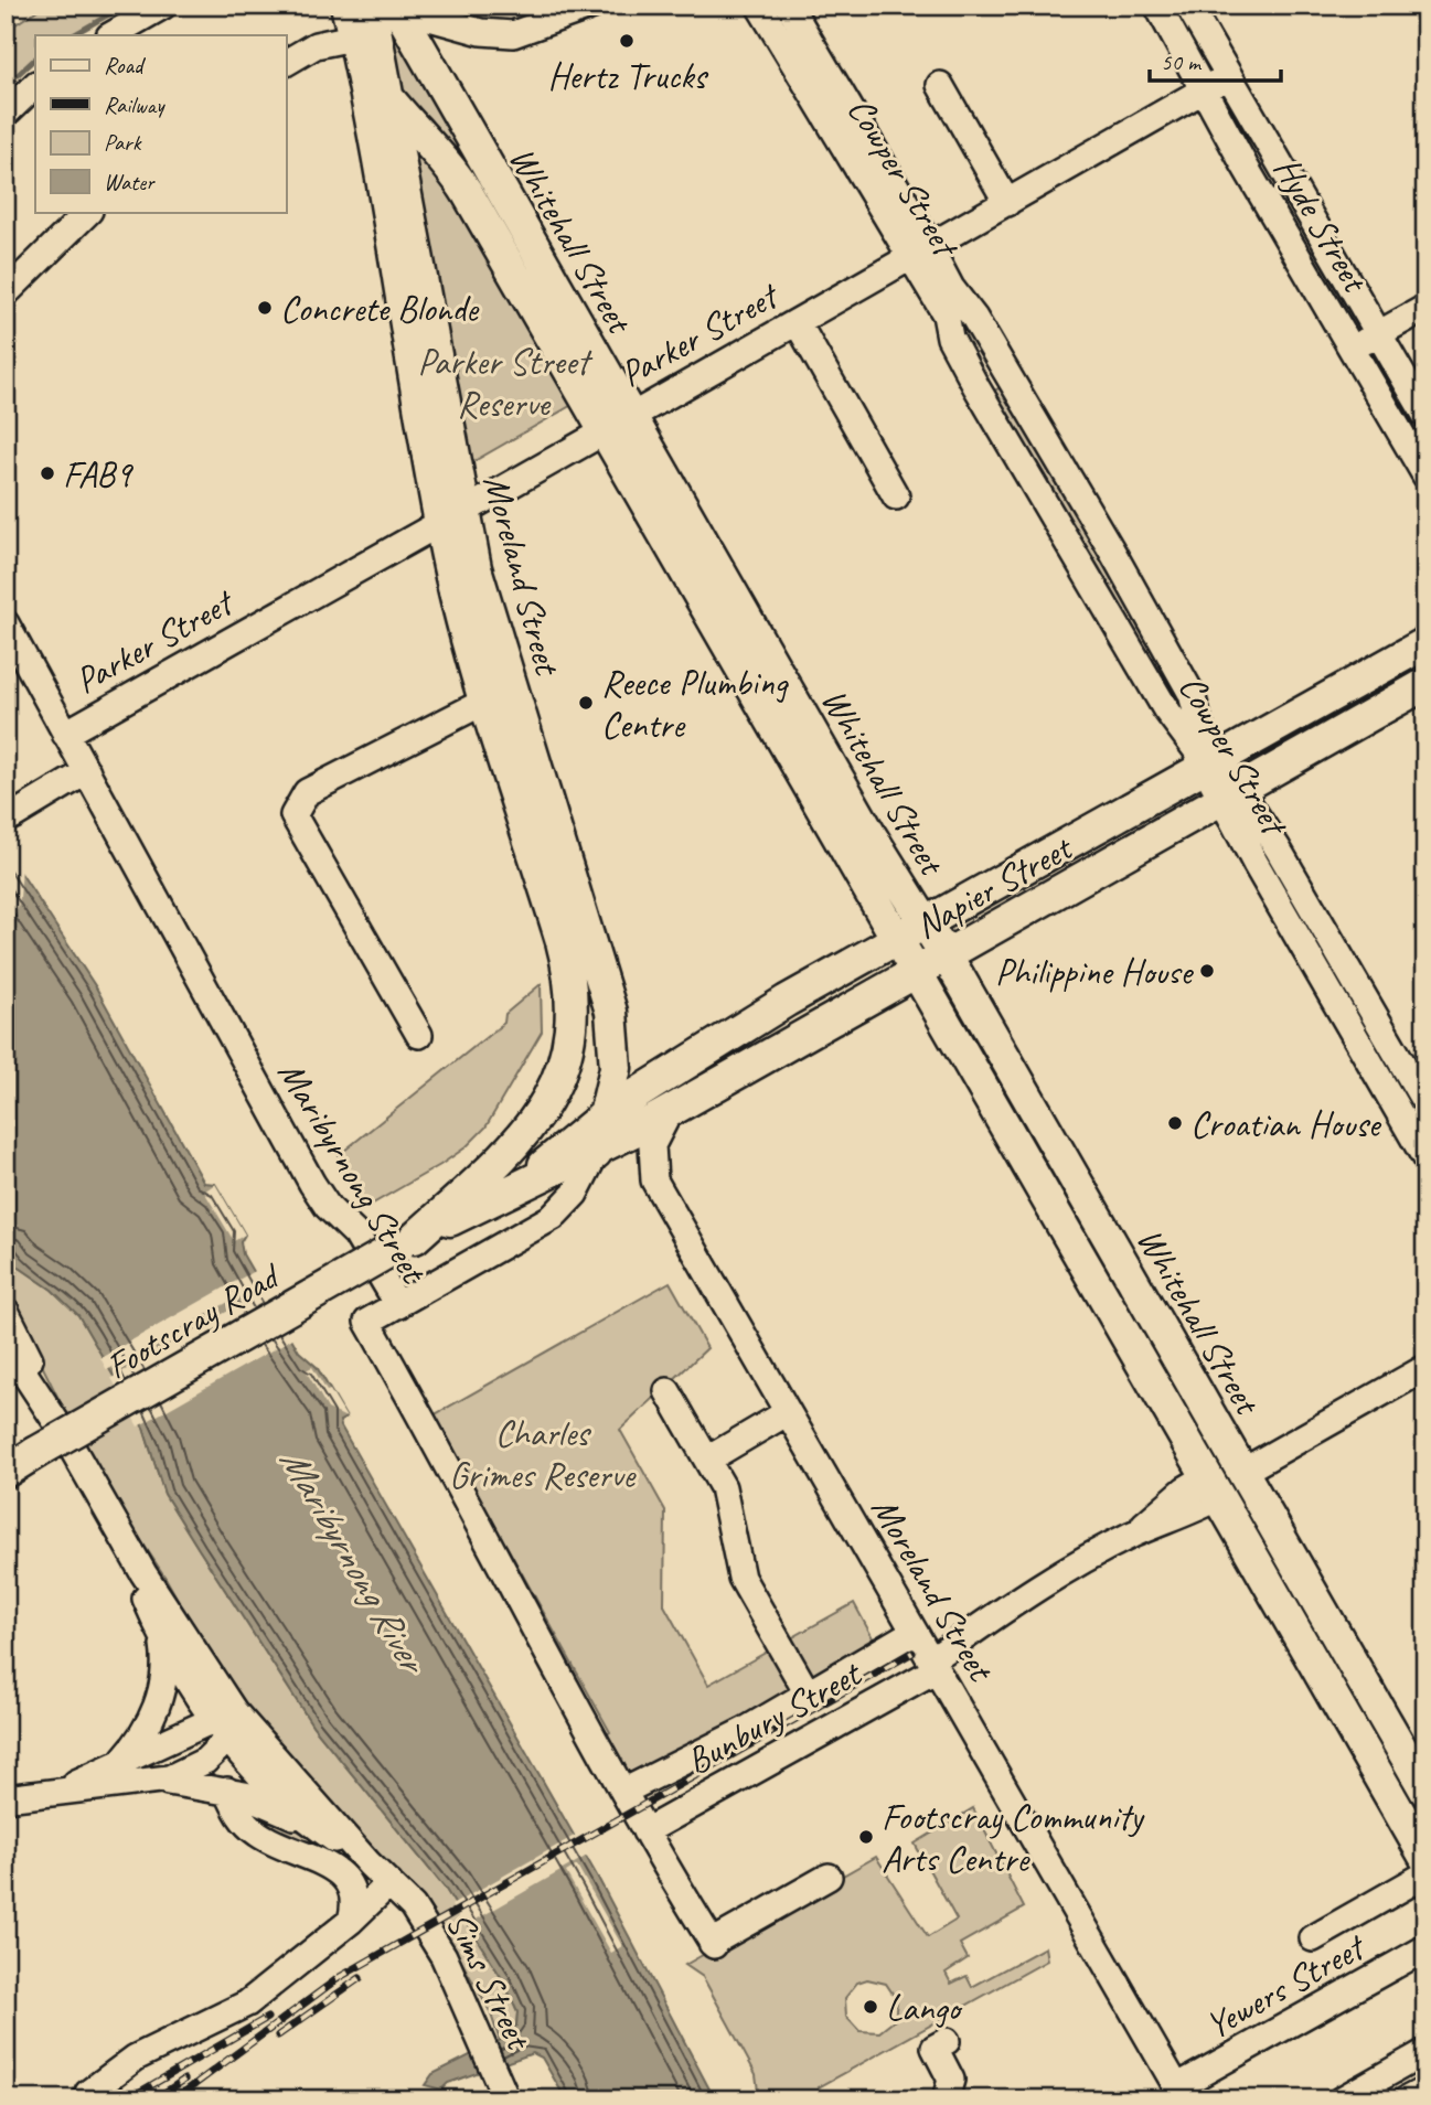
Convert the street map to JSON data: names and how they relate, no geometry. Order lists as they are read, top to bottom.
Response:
{
  "streets": {
    "main road": [
      "Whitehall Street",
      "Moreland Street",
      "Napier Street",
      "Footscray Road",
      "Bunbury Street"
    ],
    "street": [
      "Cowper Street",
      "Hyde Street",
      "Parker Street",
      "Maribyrnong Street",
      "Sims Street",
      "Yewers Street"
    ]
  },
  "crossings": [
    ["Cowper Street", "Parker Street"],
    ["Cowper Street", "Napier Street"],
    ["Hyde Street", "Parker Street"],
    ["Whitehall Street", "Parker Street"],
    ["Whitehall Street", "Moreland Street"],
    ["Whitehall Street", "Napier Street"],
    ["Whitehall Street", "Bunbury Street"],
    ["Parker Street", "Moreland Street"],
    ["Parker Street", "Maribyrnong Street"],
    ["Moreland Street", "Napier Street"],
    ["Moreland Street", "Footscray Road"],
    ["Moreland Street", "Bunbury Street"],
    ["Moreland Street", "Yewers Street"],
    ["Napier Street", "Footscray Road"],
    ["Maribyrnong Street", "Bunbury Street"]
  ],
  "water": ["Maribyrnong River"],
  "parks": ["Parker Street Reserve", "Charles Grimes Reserve"],
  "places": [
    "Hertz Trucks",
    "Concrete Blonde",
    "FAB9",
    "Reece Plumbing Centre",
    "Philippine House",
    "Croatian House",
    "Footscray Community Arts Centre",
    "Lango"
  ],
  "legend": [
    "Road",
    "Railway",
    "Park",
    "Water"
  ],
  "scale_bar": "50 m"
}
